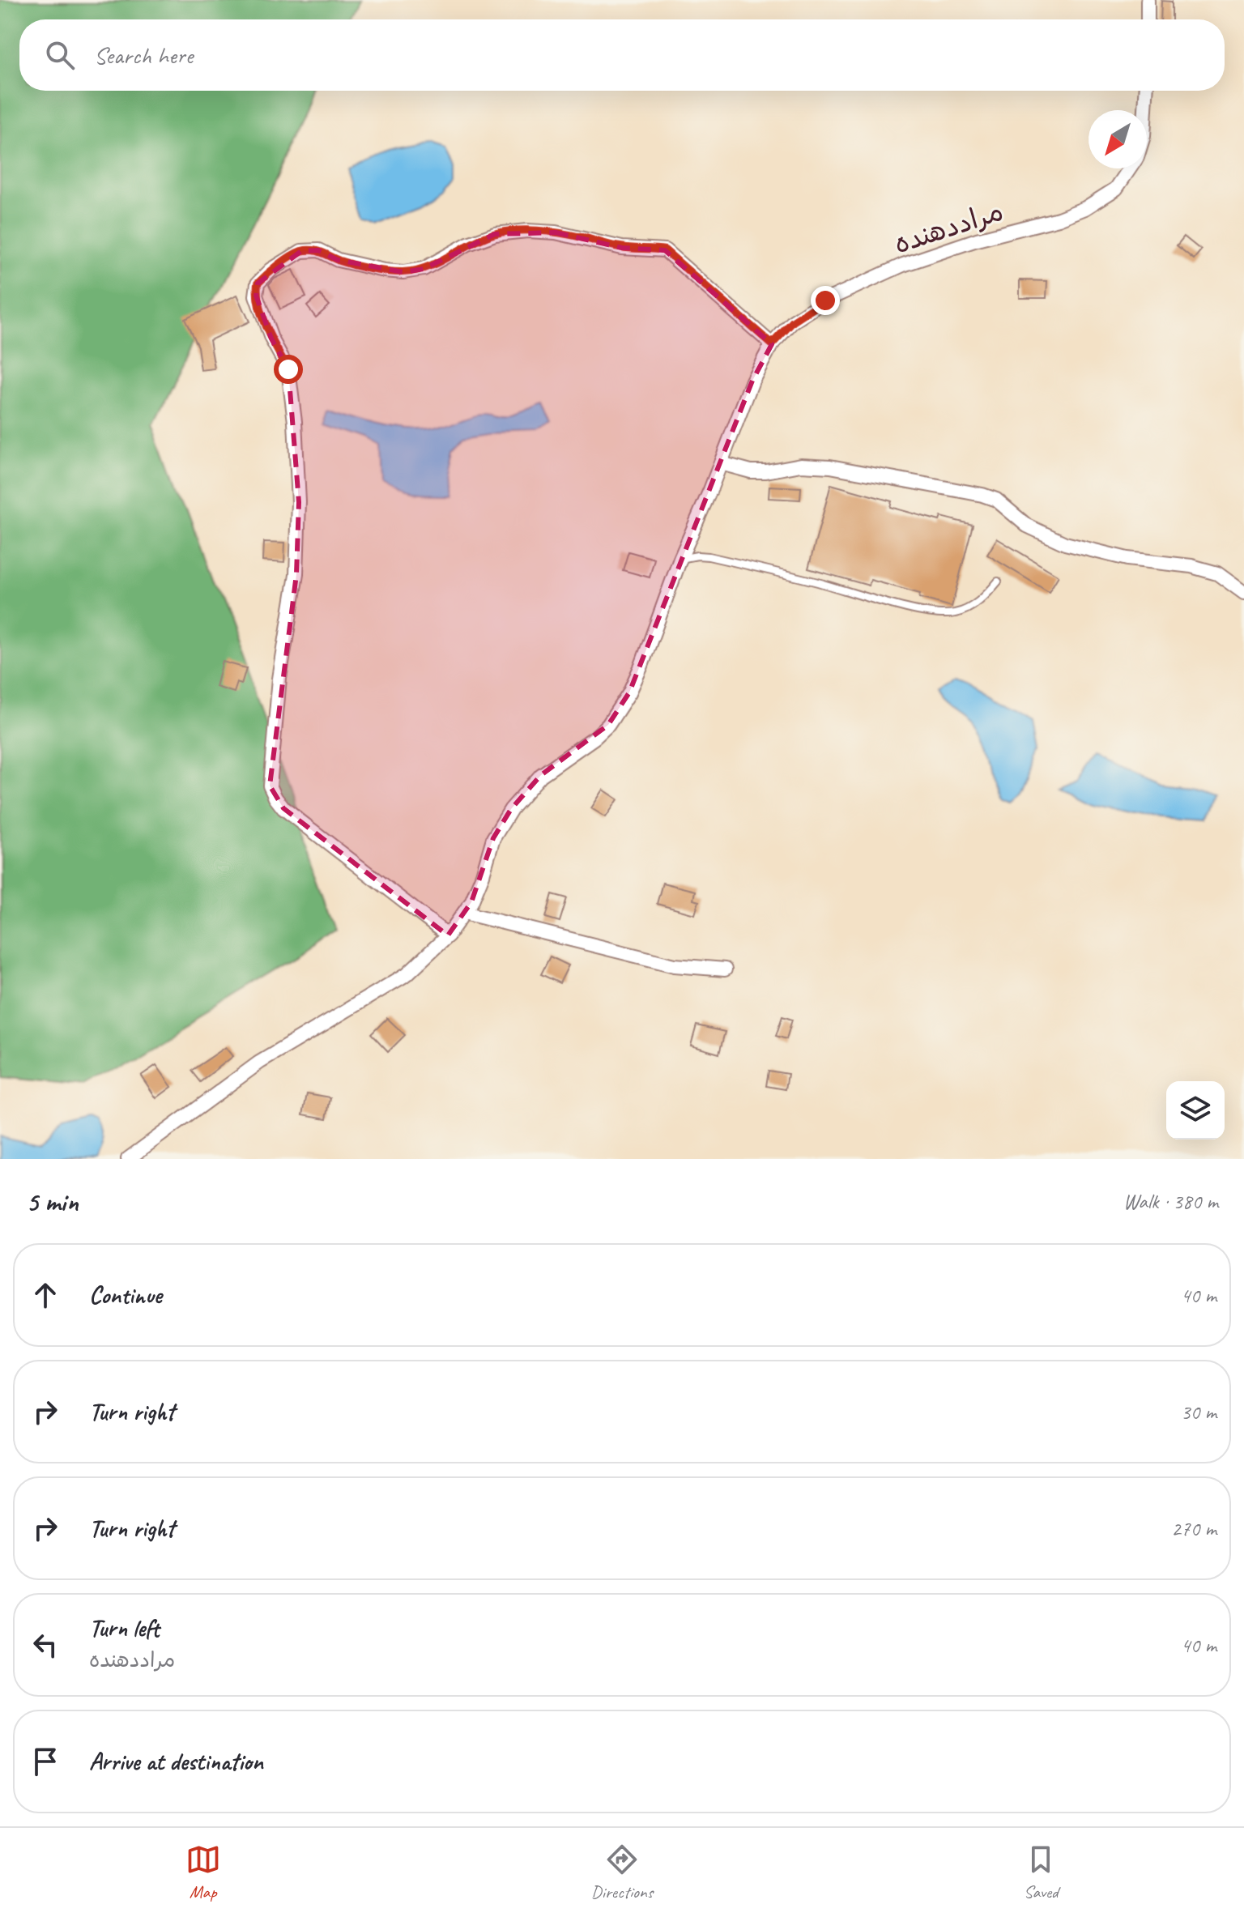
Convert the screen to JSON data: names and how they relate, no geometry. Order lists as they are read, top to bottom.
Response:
{
  "streets": {
    "street": ["مراددهنده"]
  },
  "north": "bottom left",
  "page": {
    "search": "Search here",
    "heading": ["5 min", "Walk · 380 m"],
    "list": [
      ["Continue", "40 m"],
      ["Turn right", "30 m"],
      ["Turn right", "270 m"],
      ["Turn left", "مراددهنده", "40 m"],
      "Arrive at destination"
    ],
    "nav": ["Map", "Directions", "Saved"]
  }
}
